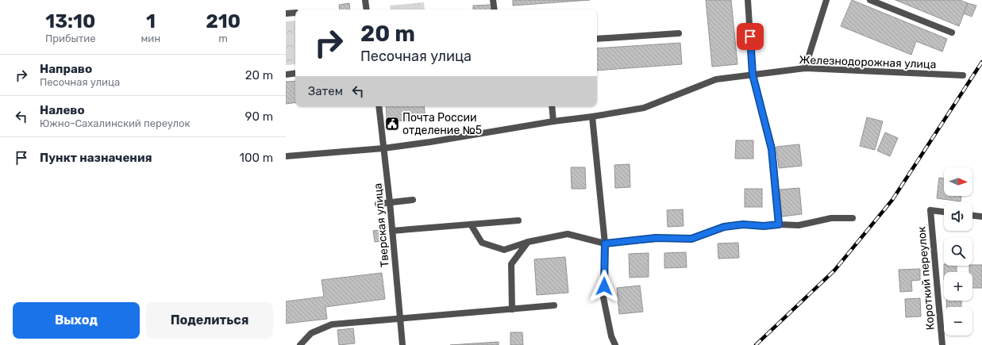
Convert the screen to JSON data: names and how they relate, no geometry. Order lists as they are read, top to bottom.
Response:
{
  "streets": {
    "street": ["Железнодорожная улица", "Тверская улица", "Короткий переулок"]
  },
  "crossings": [
    ["Железнодорожная улица", "Тверская улица"]
  ],
  "places": {
    "public building": ["Почта России отделение №5"]
  },
  "north": "right",
  "page": {
    "eta": [
      "13:10",
      "Прибытие",
      "1",
      "мин",
      "210",
      "m"
    ],
    "turn": ["20 m", "Песочная улица"],
    "list": [
      {
        "name": "Направо",
        "note": "Песочная улица",
        "value": "20 m"
      },
      {
        "name": "Налево",
        "note": "Южно-Сахалинский переулок",
        "value": "90 m"
      },
      {
        "name": "Пункт назначения",
        "value": "100 m"
      }
    ],
    "then": "Затем",
    "map_buttons": ["+", "−"],
    "buttons": ["Выход", "Поделиться"]
  }
}
